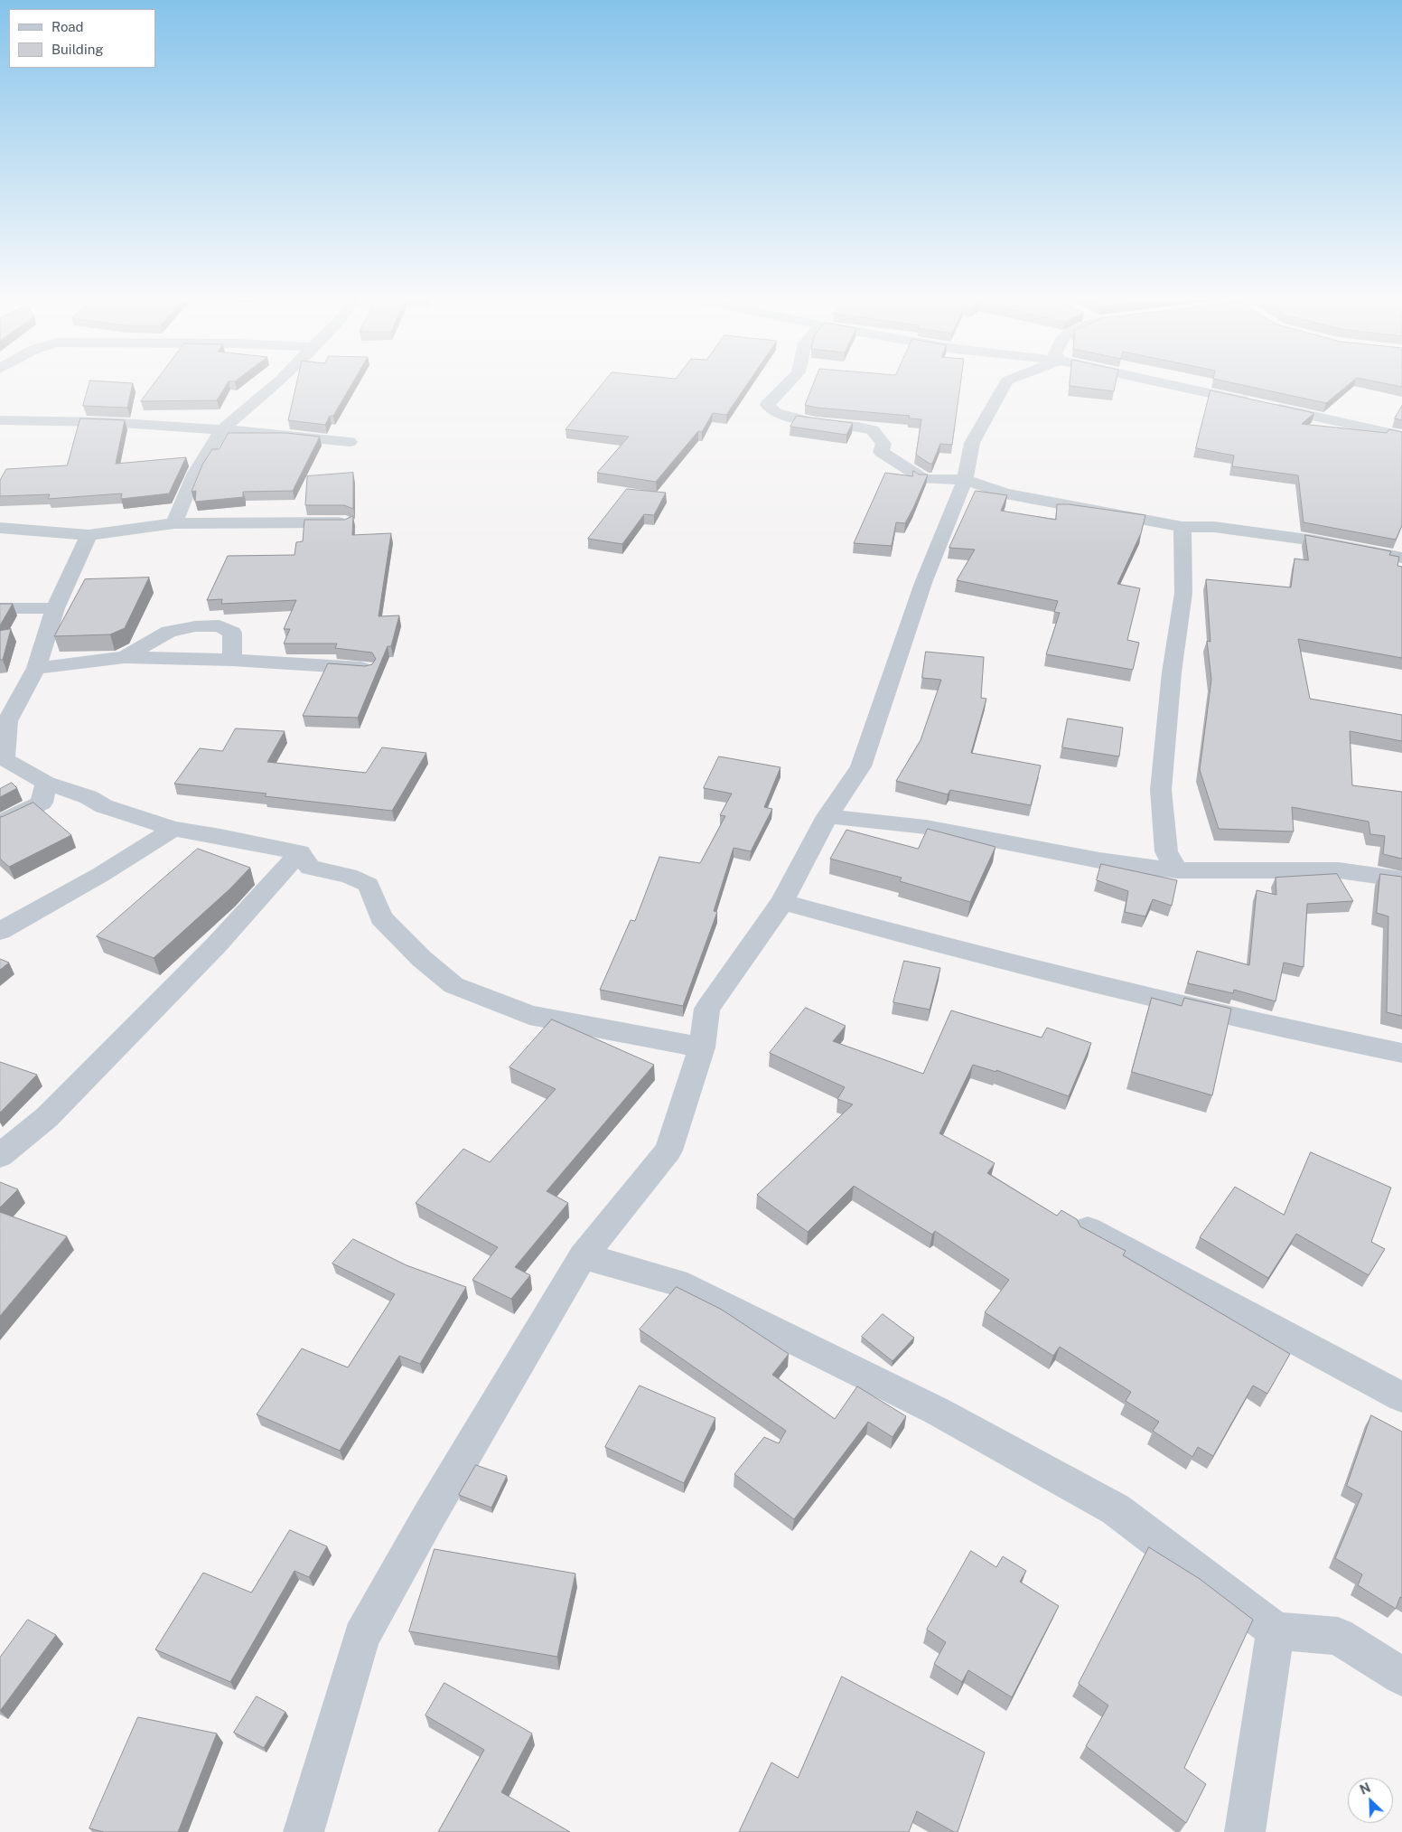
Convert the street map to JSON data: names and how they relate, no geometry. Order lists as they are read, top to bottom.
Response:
{
  "legend": ["Road", "Building"],
  "north": "top left"
}
